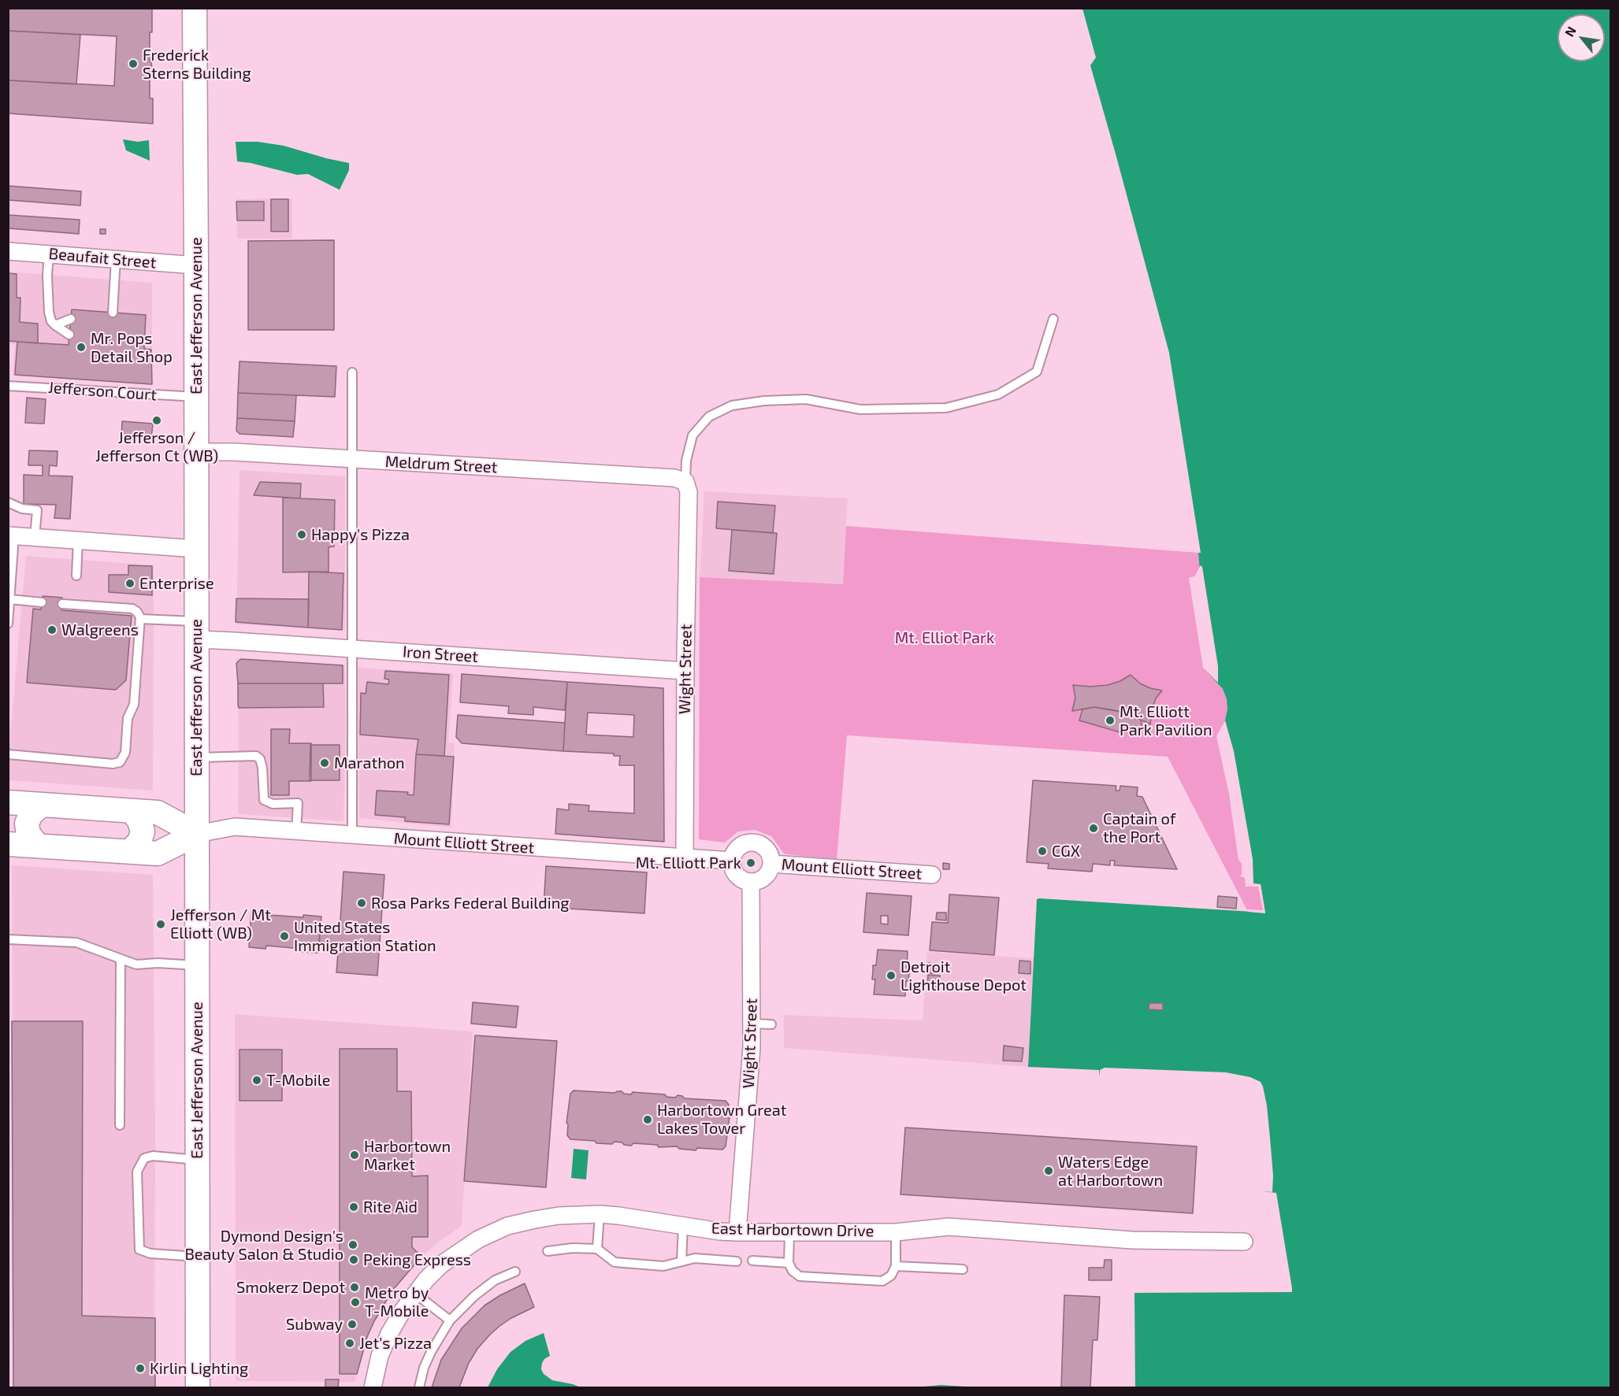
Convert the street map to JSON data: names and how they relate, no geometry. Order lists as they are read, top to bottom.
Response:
{
  "streets": {
    "main road": ["East Jefferson Avenue", "Mount Elliott Street"],
    "street": [
      "Beaufait Street",
      "Meldrum Street",
      "Iron Street",
      "Wight Street",
      "East Harbortown Drive"
    ],
    "lane": ["Jefferson Court"]
  },
  "crossings": [
    ["Beaufait Street", "East Jefferson Avenue"],
    ["East Jefferson Avenue", "Jefferson Court"],
    ["East Jefferson Avenue", "Meldrum Street"],
    ["East Jefferson Avenue", "Iron Street"],
    ["East Jefferson Avenue", "Mount Elliott Street"],
    ["Meldrum Street", "Wight Street"],
    ["Iron Street", "Wight Street"],
    ["Wight Street", "Mount Elliott Street"],
    ["Wight Street", "East Harbortown Drive"]
  ],
  "parks": ["Mt. Elliot Park"],
  "places": [
    "Frederick Sterns Building",
    "Mr. Pops Detail Shop",
    "Jefferson / Jefferson Ct (WB)",
    "Happy's Pizza",
    "Enterprise",
    "Walgreens",
    "Mt. Elliott Park Pavilion",
    "Marathon",
    "Captain of the Port",
    "CGX",
    "Mt. Elliott Park",
    "Rosa Parks Federal Building",
    "Jefferson / Mt Elliott (WB)",
    "United States Immigration Station",
    "Detroit Lighthouse Depot",
    "T-Mobile",
    "Harbortown Great Lakes Tower",
    "Harbortown Market",
    "Waters Edge at Harbortown",
    "Rite Aid",
    "Dymond Design's Beauty Salon & Studio",
    "Peking Express",
    "Smokerz Depot",
    "Metro by T-Mobile",
    "Subway",
    "Jet's Pizza",
    "Kirlin Lighting"
  ],
  "north": "top left"
}
